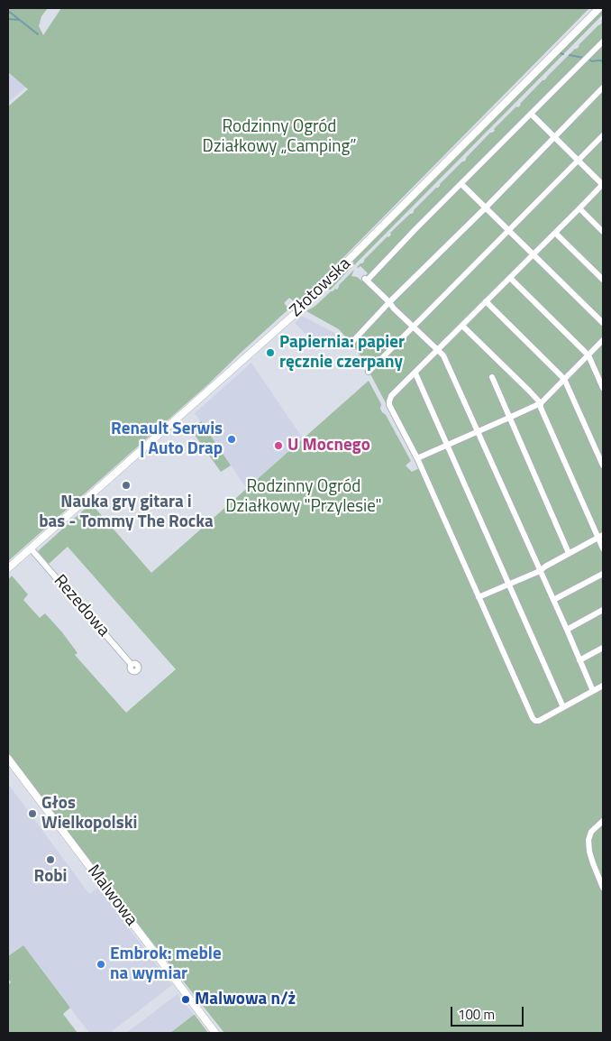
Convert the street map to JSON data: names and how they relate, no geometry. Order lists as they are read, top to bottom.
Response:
{
  "streets": {
    "street": ["Złotowska", "Rezedowa", "Malwowa"]
  },
  "crossings": [
    ["Złotowska", "Rezedowa"]
  ],
  "parks": ["Rodzinny Ogród Działkowy „Camping”", "Rodzinny Ogród Działkowy \"Przylesie\""],
  "places": [
    "Papiernia: papier ręcznie czerpany",
    "Renault Serwis | Auto Drap",
    "U Mocnego",
    "Nauka gry gitara i bas - Tommy The Rocka",
    "Głos Wielkopolski",
    "Robi",
    "Embrok: meble na wymiar",
    "Malwowa n/ż"
  ],
  "scale_bar": "100 m"
}
